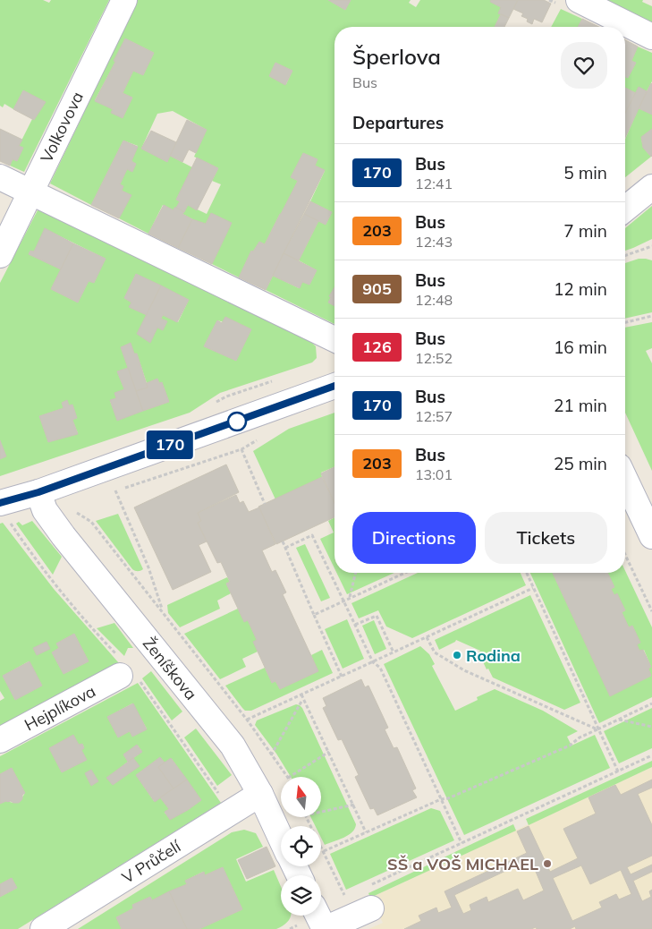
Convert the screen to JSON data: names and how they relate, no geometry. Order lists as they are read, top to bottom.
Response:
{
  "streets": {
    "street": [
      "Volkovova",
      "Ženíškova",
      "Hejplíkova",
      "V Průčelí"
    ]
  },
  "crossings": [
    ["Ženíškova", "V Průčelí"]
  ],
  "places": ["Rodina", "SŠ a VOŠ MICHAEL"],
  "lines": ["bus line 170"],
  "north": "top",
  "page": {
    "on_map": "170",
    "heading": [
      ["Šperlova", "Bus"],
      "Departures"
    ],
    "list": [
      {
        "mark": "170",
        "name": "Bus",
        "note": "12:41",
        "value": "5 min"
      },
      {
        "mark": "203",
        "name": "Bus",
        "note": "12:43",
        "value": "7 min"
      },
      {
        "mark": "905",
        "name": "Bus",
        "note": "12:48",
        "value": "12 min"
      },
      {
        "mark": "126",
        "name": "Bus",
        "note": "12:52",
        "value": "16 min"
      },
      {
        "mark": "170",
        "name": "Bus",
        "note": "12:57",
        "value": "21 min"
      },
      {
        "mark": "203",
        "name": "Bus",
        "note": "13:01",
        "value": "25 min"
      }
    ],
    "buttons": ["Directions", "Tickets"]
  }
}
